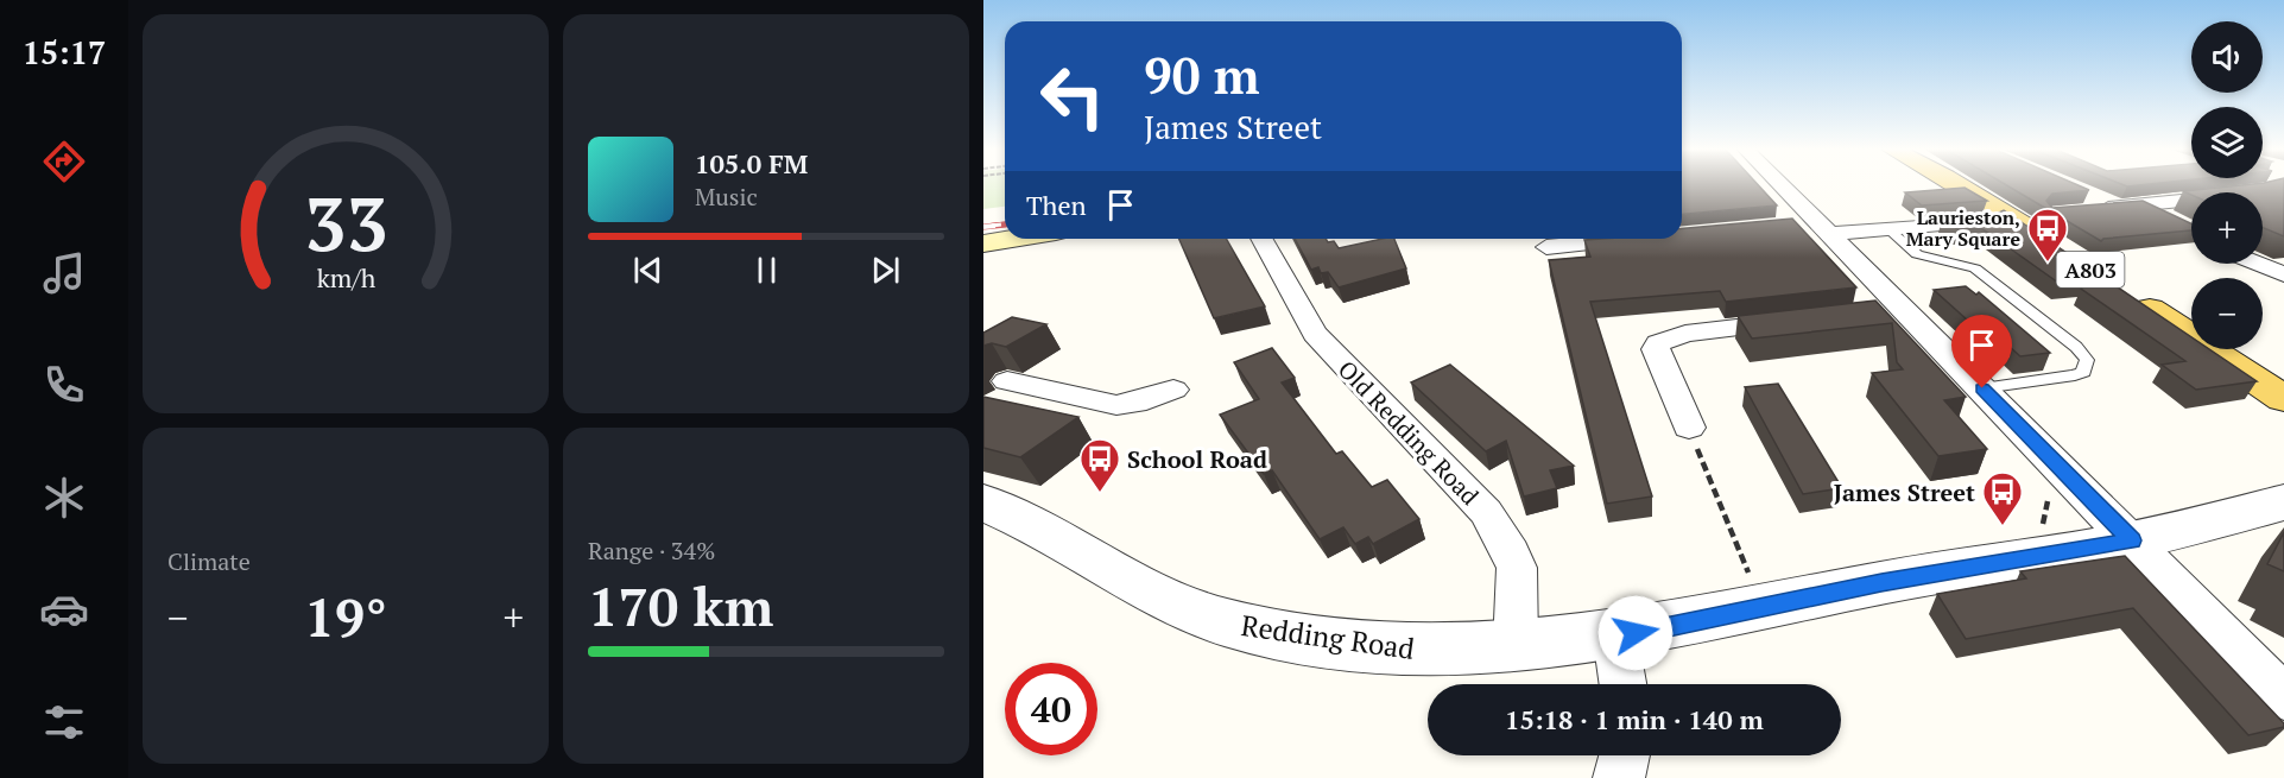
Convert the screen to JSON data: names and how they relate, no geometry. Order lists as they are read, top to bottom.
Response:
{
  "streets": {
    "main road": ["A803"],
    "street": ["Old Redding Road", "Redding Road"]
  },
  "crossings": [
    ["Old Redding Road", "Redding Road"]
  ],
  "places": {
    "bus stop": ["Laurieston, Mary Square", "School Road", "James Street"]
  },
  "page": {
    "tabs": "15:17",
    "map_buttons": ["+", "−"],
    "turn": ["90 m", "James Street"],
    "song": ["105.0 FM", "Music"],
    "then": "Then",
    "tile": [
      "Climate",
      ["Range · 34%", "170 km"]
    ],
    "heat": ["−", "19°", "+"],
    "limit": "40",
    "trip": "15:18 · 1 min · 140 m",
    "gauge": ["33", "km/h"]
  }
}
